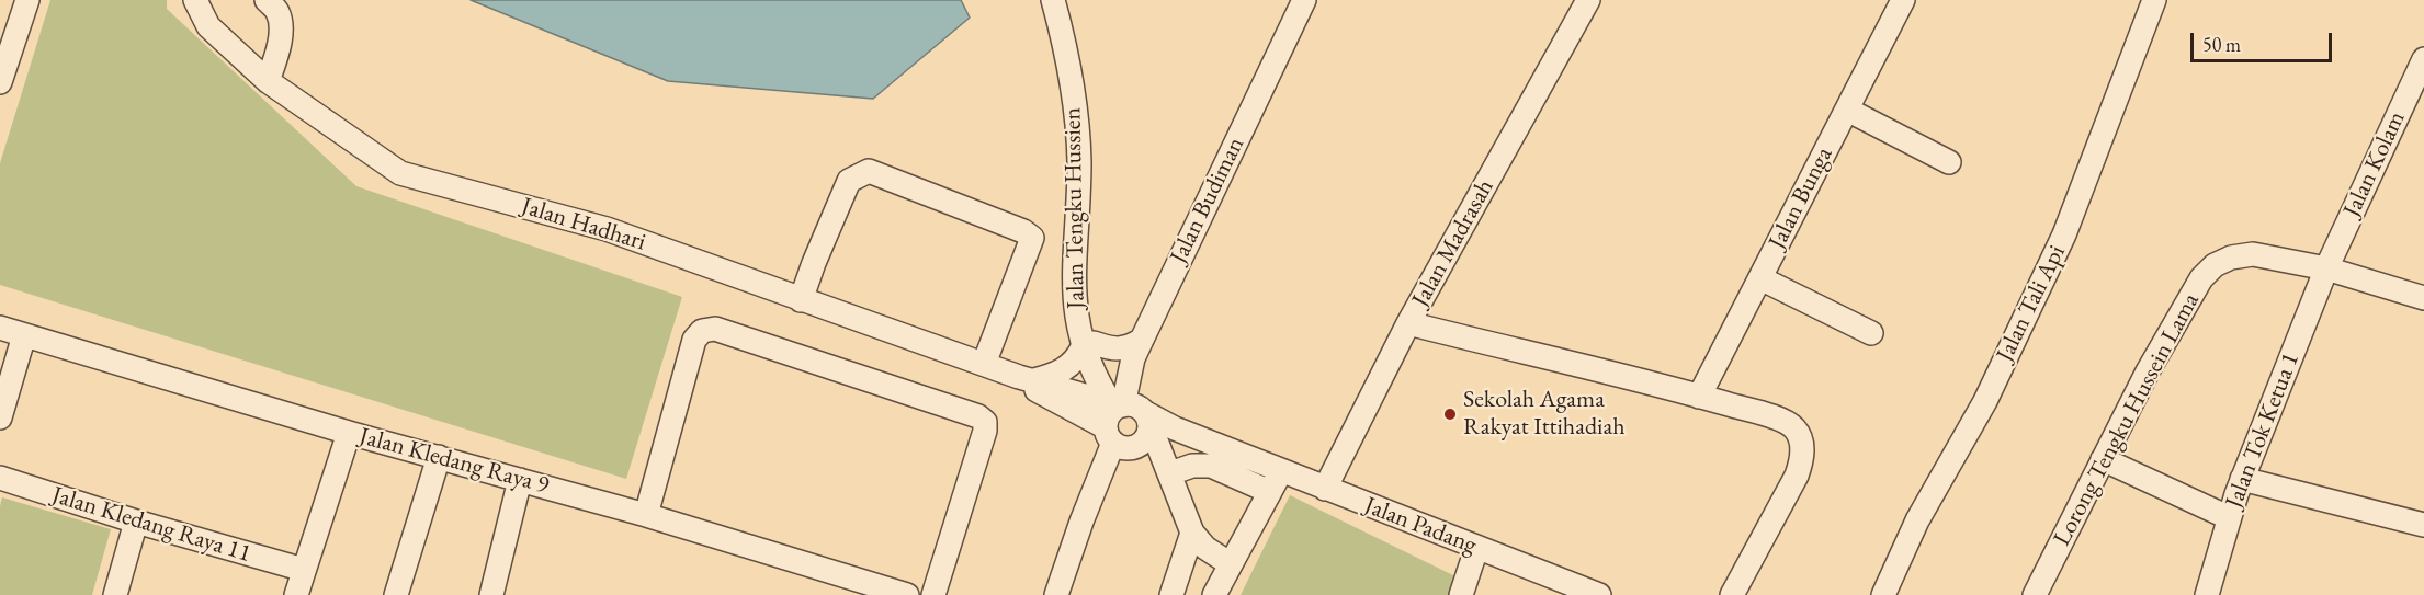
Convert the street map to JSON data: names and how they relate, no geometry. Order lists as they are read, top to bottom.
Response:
{
  "streets": {
    "street": [
      "Jalan Kolam",
      "Jalan Bunga",
      "Jalan Budiman",
      "Jalan Tengku Hussien",
      "Jalan Hadhari",
      "Jalan Madrasah",
      "Jalan Tali Api",
      "Lorong Tengku Hussein Lama",
      "Jalan Tok Ketua 1",
      "Jalan Kledang Raya 9",
      "Jalan Kledang Raya 11",
      "Jalan Padang"
    ]
  },
  "crossings": [
    ["Jalan Kolam", "Lorong Tengku Hussein Lama"],
    ["Jalan Kolam", "Jalan Tok Ketua 1"],
    ["Jalan Budiman", "Jalan Hadhari"],
    ["Jalan Budiman", "Jalan Padang"],
    ["Jalan Hadhari", "Jalan Padang"],
    ["Jalan Madrasah", "Jalan Padang"],
    ["Lorong Tengku Hussein Lama", "Jalan Tok Ketua 1"]
  ],
  "places": ["Sekolah Agama Rakyat Ittihadiah"],
  "scale_bar": "50 m"
}
